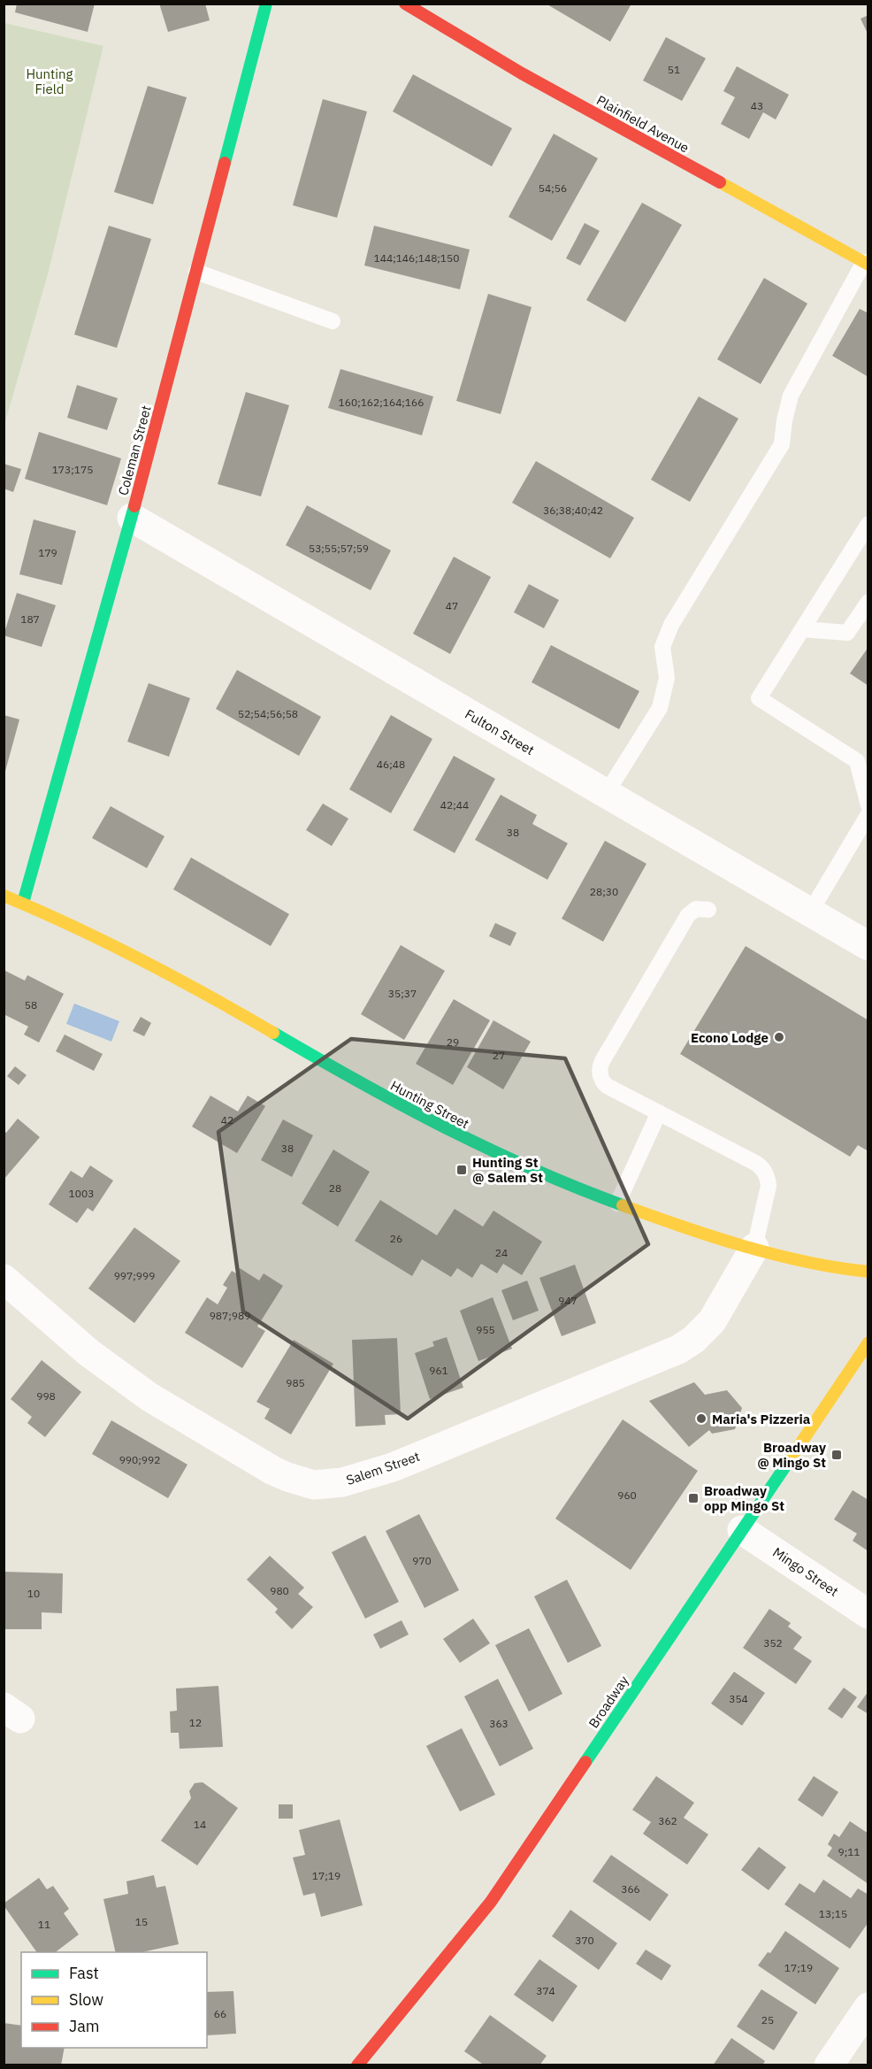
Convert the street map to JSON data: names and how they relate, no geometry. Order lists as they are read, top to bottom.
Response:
{
  "streets": {
    "main road": [
      "Plainfield Avenue",
      "Coleman Street",
      "Hunting Street",
      "Broadway"
    ],
    "street": ["Fulton Street", "Salem Street", "Mingo Street"]
  },
  "crossings": [
    ["Coleman Street", "Fulton Street"],
    ["Coleman Street", "Hunting Street"],
    ["Hunting Street", "Salem Street"],
    ["Mingo Street", "Broadway"]
  ],
  "parks": ["Hunting Field"],
  "places": {
    "other": ["Econo Lodge", "Maria's Pizzeria"],
    "transit": ["Hunting St @ Salem St", "Broadway @ Mingo St", "Broadway opp Mingo St"]
  },
  "house_numbers": [
    "51",
    "43",
    "54;56",
    "144;146;148;150",
    "160;162;164;166",
    "173;175",
    "36;38;40;42",
    "53;55;57;59",
    "179",
    "47",
    "187",
    "52;54;56;58",
    "46;48",
    "42;44",
    "38",
    "28;30",
    "35;37",
    "58",
    "29",
    "27",
    "42",
    "38",
    "28",
    "1003",
    "26",
    "24",
    "997;999",
    "947",
    "987;989",
    "955",
    "961",
    "985",
    "998",
    "990;992",
    "960",
    "970",
    "980",
    "10",
    "352",
    "354",
    "12",
    "363",
    "362",
    "14",
    "9;11",
    "17;19",
    "366",
    "13;15",
    "15",
    "11",
    "370",
    "17;19",
    "374",
    "66",
    "25"
  ],
  "legend": ["Fast", "Slow", "Jam"]
}
